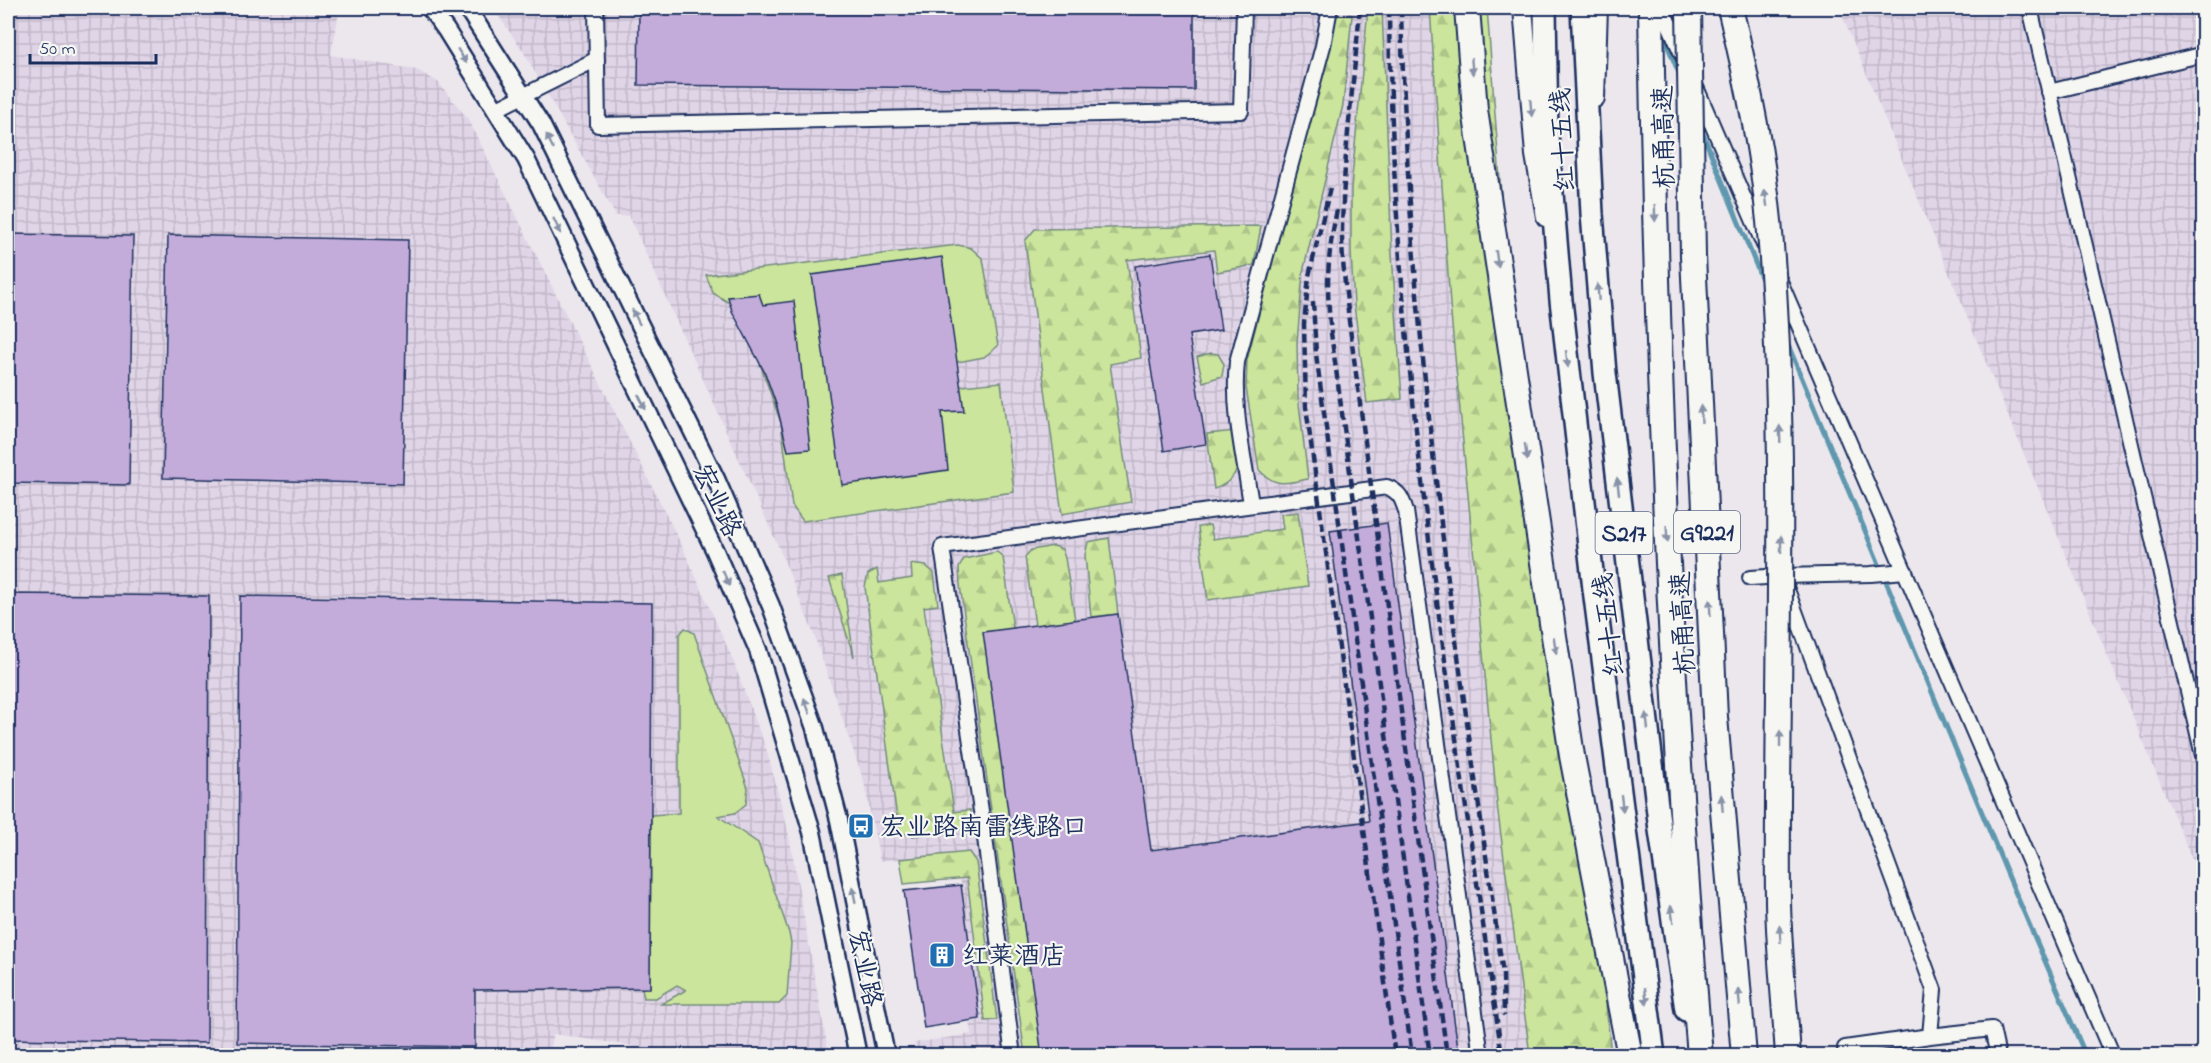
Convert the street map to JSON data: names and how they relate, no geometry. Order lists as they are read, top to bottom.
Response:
{
  "streets": {
    "highway": ["杭甬高速", "G9221"],
    "main road": ["红十五线", "S217"],
    "street": ["宏业路"]
  },
  "places": {
    "bus stop": ["宏业路南雷线路口"],
    "building": ["红莱酒店"]
  },
  "scale_bar": "50 m"
}
